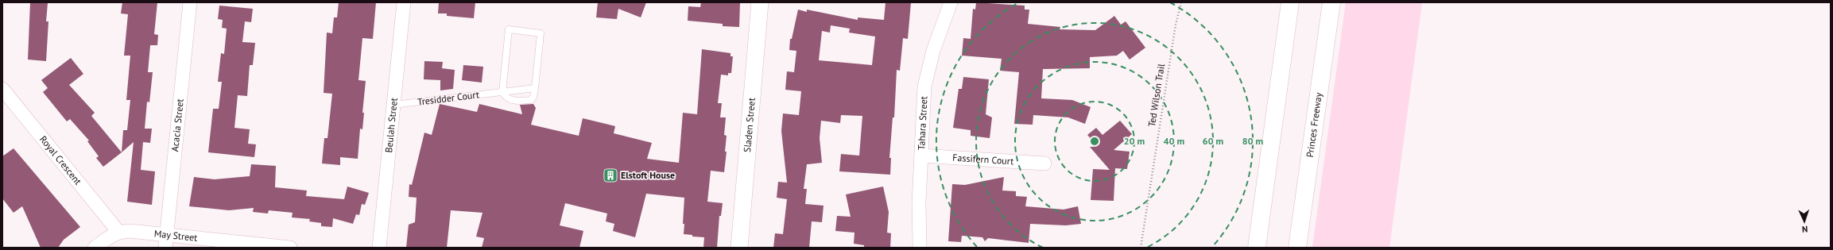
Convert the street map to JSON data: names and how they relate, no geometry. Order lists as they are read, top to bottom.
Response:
{
  "streets": {
    "highway": ["Princes Freeway"],
    "street": [
      "Tahara Street",
      "Acacia Street",
      "Beulah Street",
      "Sladen Street",
      "Fassifern Court",
      "Royal Crescent",
      "May Street"
    ],
    "lane": ["Tresidder Court"],
    "path": ["Ted Wilson Trail"]
  },
  "crossings": [
    ["Tresidder Court", "Beulah Street"],
    ["Tahara Street", "Fassifern Court"],
    ["Acacia Street", "May Street"],
    ["Royal Crescent", "May Street"]
  ],
  "places": {
    "building": ["Elstoft House"]
  },
  "north": "bottom",
  "rings": [
    "20 m",
    "40 m",
    "60 m",
    "80 m"
  ]
}
